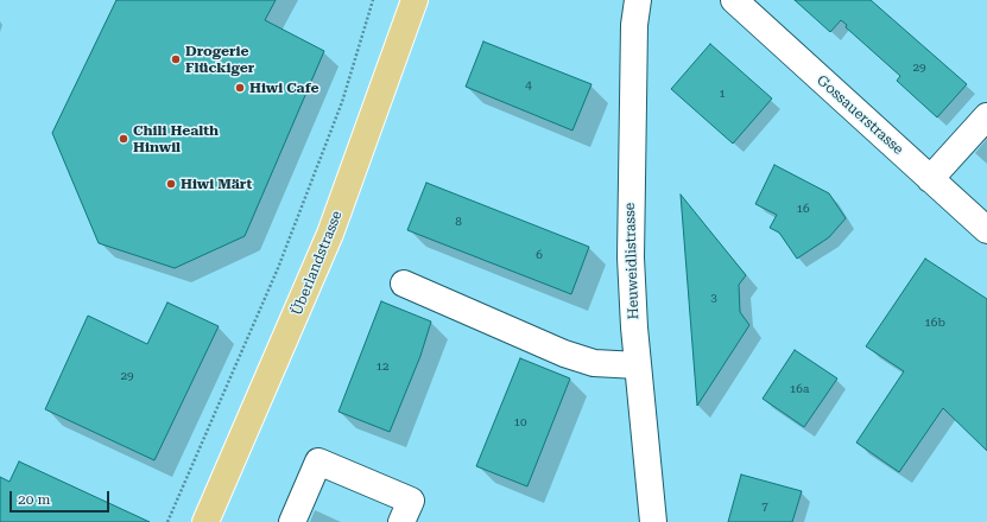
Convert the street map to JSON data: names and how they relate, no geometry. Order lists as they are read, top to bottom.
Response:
{
  "streets": {
    "main road": ["Überlandstrasse"],
    "street": ["Gossauerstrasse", "Heuweidlistrasse"]
  },
  "places": [
    "Drogerie Flückiger",
    "Hiwi Cafe",
    "Chili Health Hinwil",
    "Hiwi Märt"
  ],
  "house_numbers": [
    "29",
    "4",
    "1",
    "16",
    "8",
    "6",
    "3",
    "16b",
    "12",
    "29",
    "16a",
    "10",
    "7"
  ],
  "scale_bar": "20 m"
}
